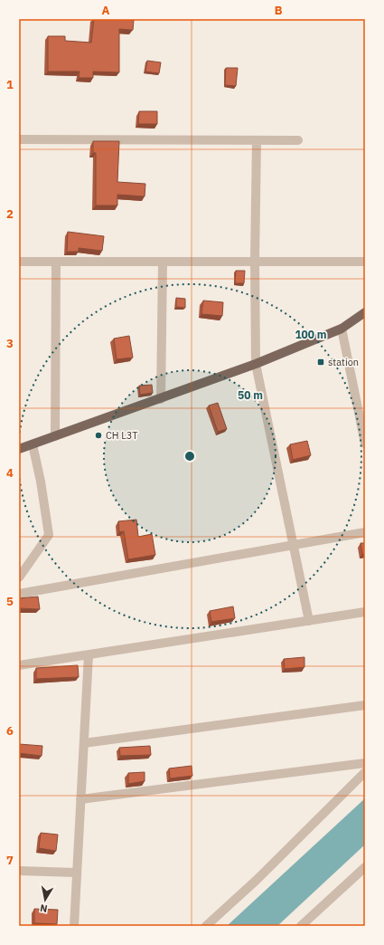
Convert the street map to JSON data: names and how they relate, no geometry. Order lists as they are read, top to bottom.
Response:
{
  "places": {
    "transit": ["station"],
    "other": ["CH L3T"]
  },
  "north": "bottom",
  "grid": {
    "columns": ["A", "B"],
    "rows": [
      "1",
      "2",
      "3",
      "4",
      "5",
      "6",
      "7"
    ]
  },
  "rings": ["100 m", "50 m"]
}
